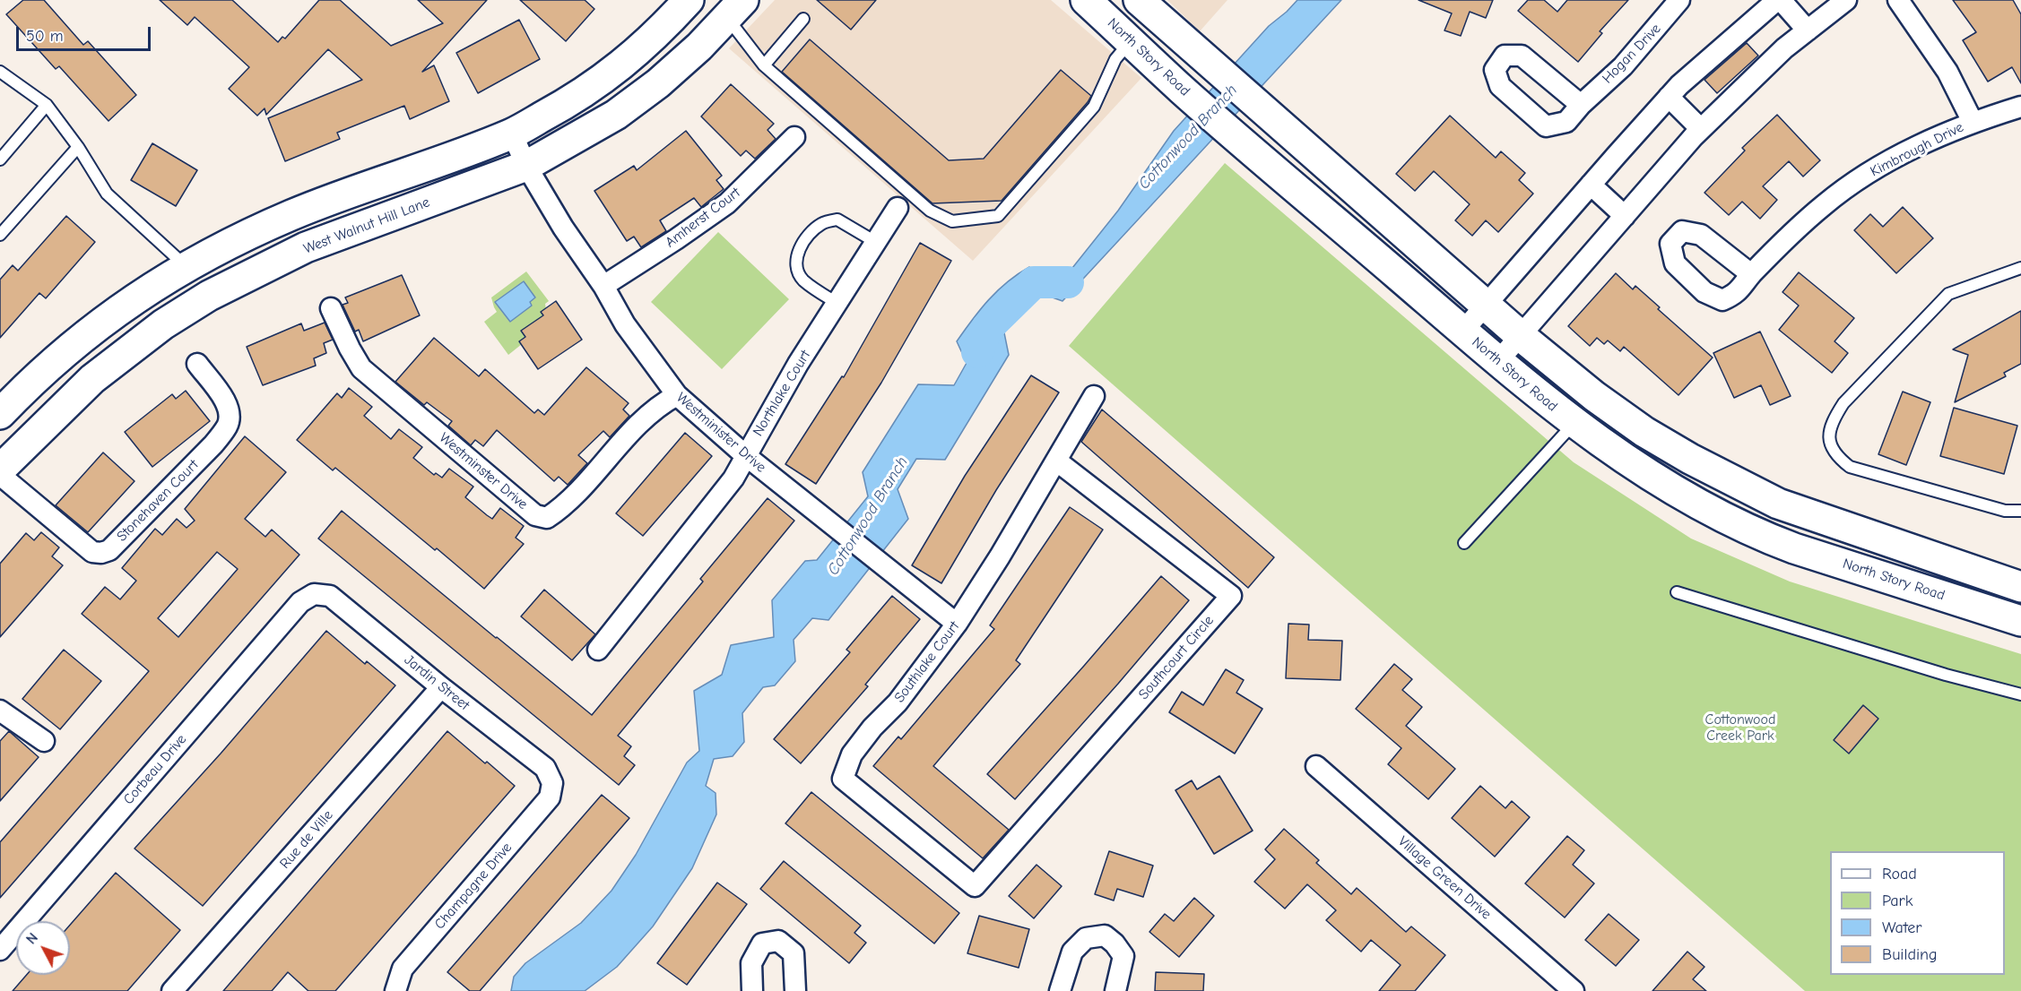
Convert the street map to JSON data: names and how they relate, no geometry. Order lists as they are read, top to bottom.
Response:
{
  "streets": {
    "main road": ["North Story Road", "West Walnut Hill Lane"],
    "street": [
      "Hogan Drive",
      "Kimbrough Drive",
      "Amherst Court",
      "Northlake Court",
      "Westminister Drive",
      "Westminster Drive",
      "Stonehaven Court",
      "Southcourt Circle",
      "Southlake Court",
      "Jardin Street",
      "Corbeau Drive",
      "Rue de Ville",
      "Village Green Drive",
      "Champagne Drive"
    ]
  },
  "crossings": [
    ["Amherst Court", "Westminister Drive"],
    ["West Walnut Hill Lane", "Westminister Drive"],
    ["Northlake Court", "Westminister Drive"],
    ["Westminister Drive", "Westminster Drive"],
    ["Westminister Drive", "Southlake Court"],
    ["Southcourt Circle", "Southlake Court"],
    ["Jardin Street", "Corbeau Drive"],
    ["Jardin Street", "Rue de Ville"],
    ["Jardin Street", "Champagne Drive"]
  ],
  "water": ["Cottonwood Branch"],
  "parks": ["Cottonwood Creek Park"],
  "legend": [
    "Road",
    "Park",
    "Water",
    "Building"
  ],
  "scale_bar": "50 m",
  "north": "top left"
}
